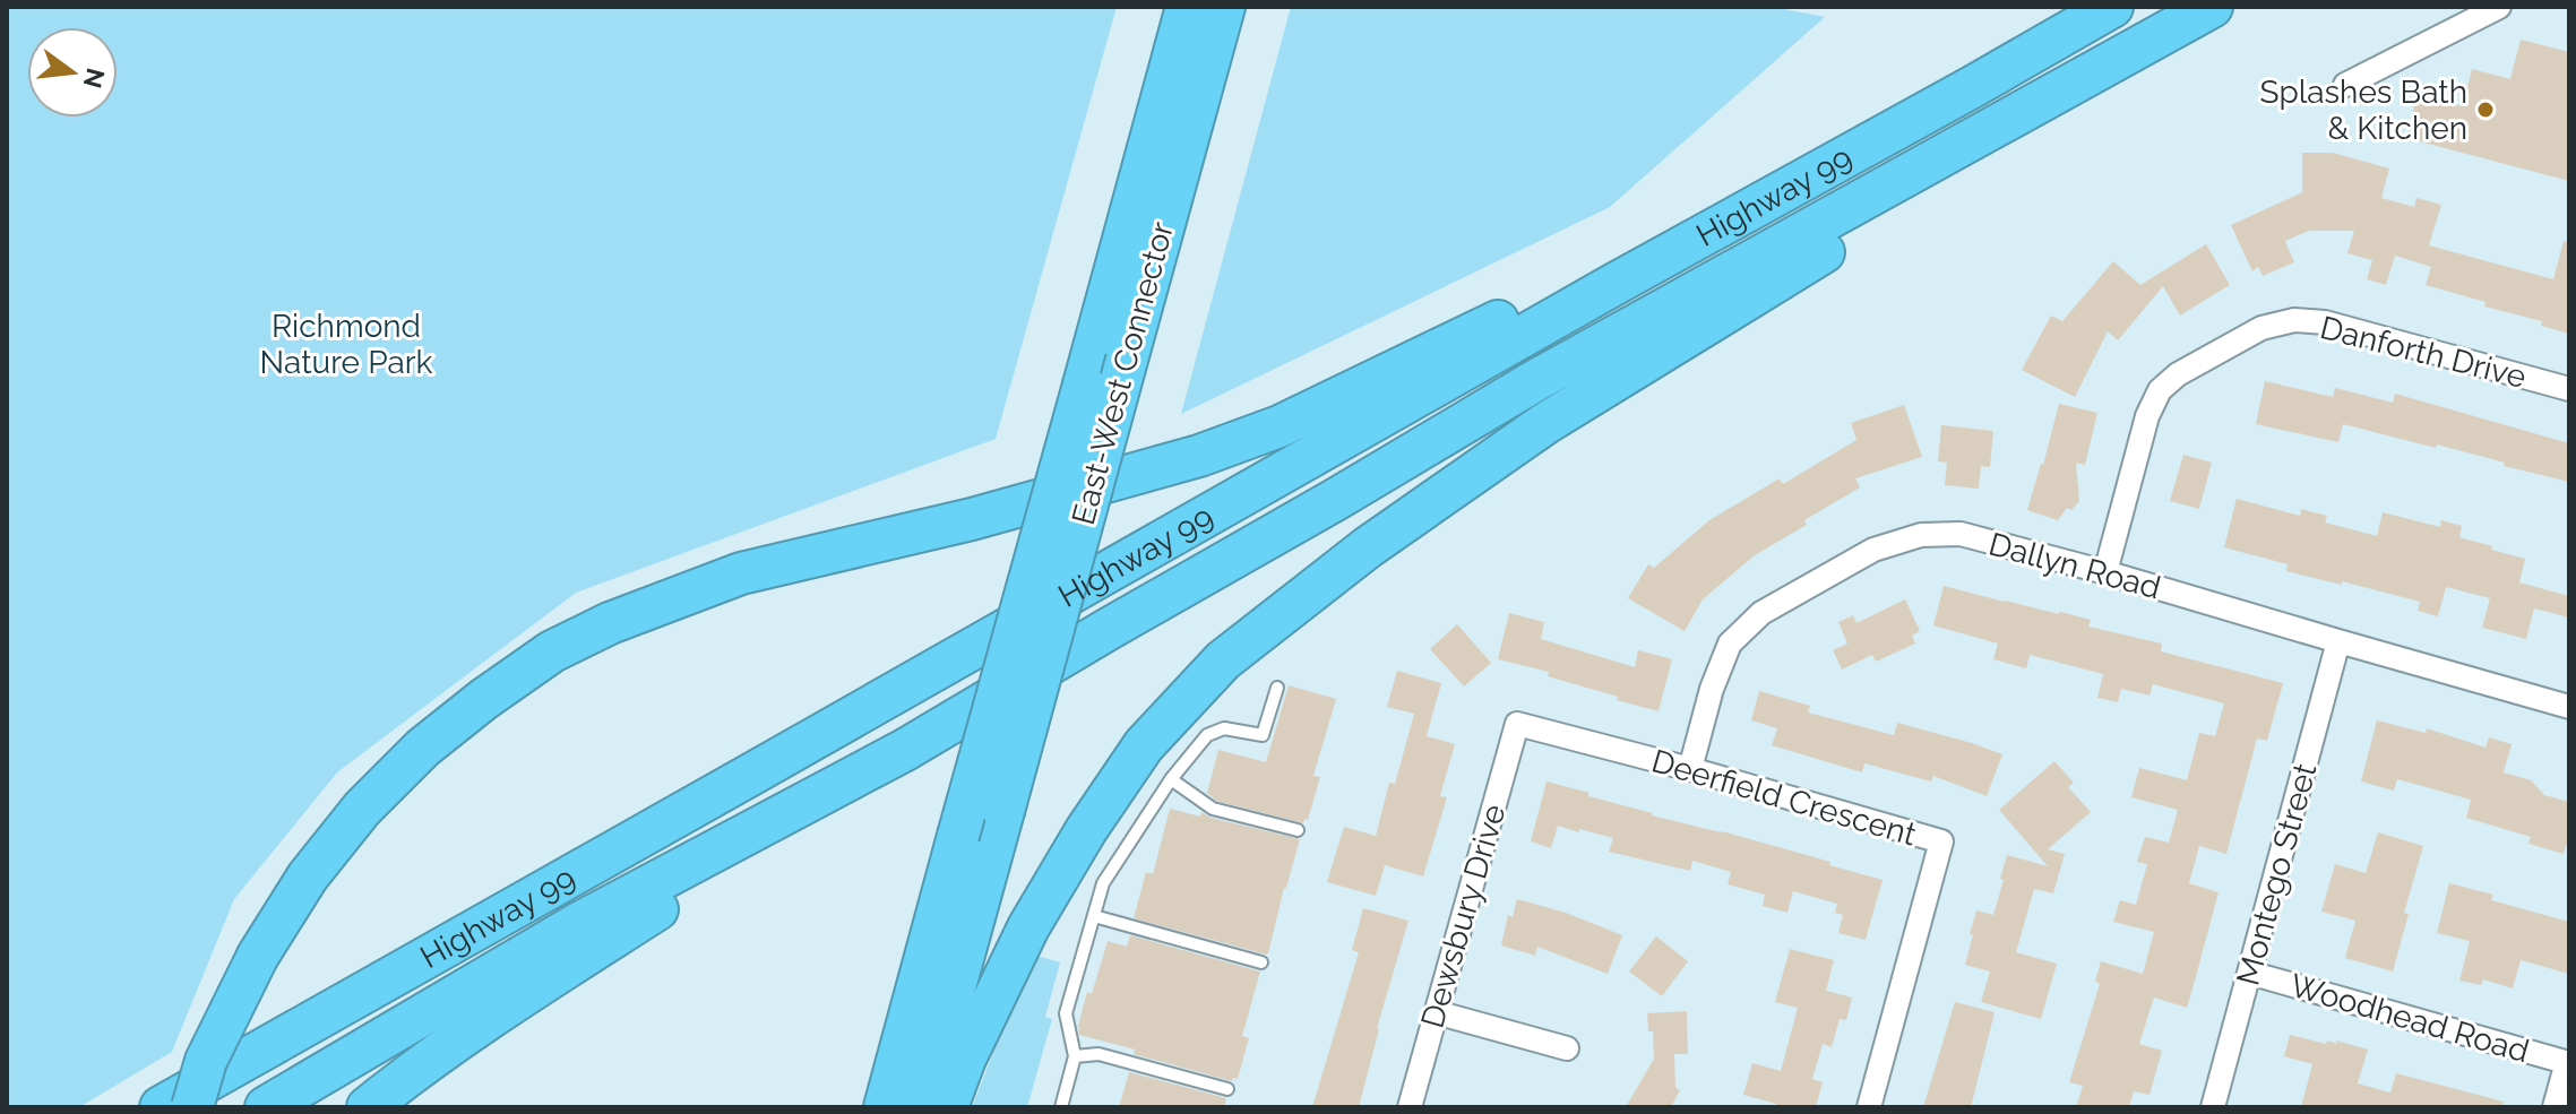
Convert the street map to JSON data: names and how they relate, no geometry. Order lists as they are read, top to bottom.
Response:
{
  "streets": {
    "highway": ["Highway 99", "East-West Connector"],
    "street": [
      "Danforth Drive",
      "Dallyn Road",
      "Deerfield Crescent",
      "Montego Street",
      "Dewsbury Drive",
      "Woodhead Road"
    ]
  },
  "crossings": [
    ["Danforth Drive", "Dallyn Road"],
    ["Dallyn Road", "Deerfield Crescent"],
    ["Dallyn Road", "Montego Street"],
    ["Deerfield Crescent", "Dewsbury Drive"],
    ["Montego Street", "Woodhead Road"]
  ],
  "parks": ["Richmond Nature Park"],
  "places": ["Splashes Bath & Kitchen"],
  "north": "right"
}
